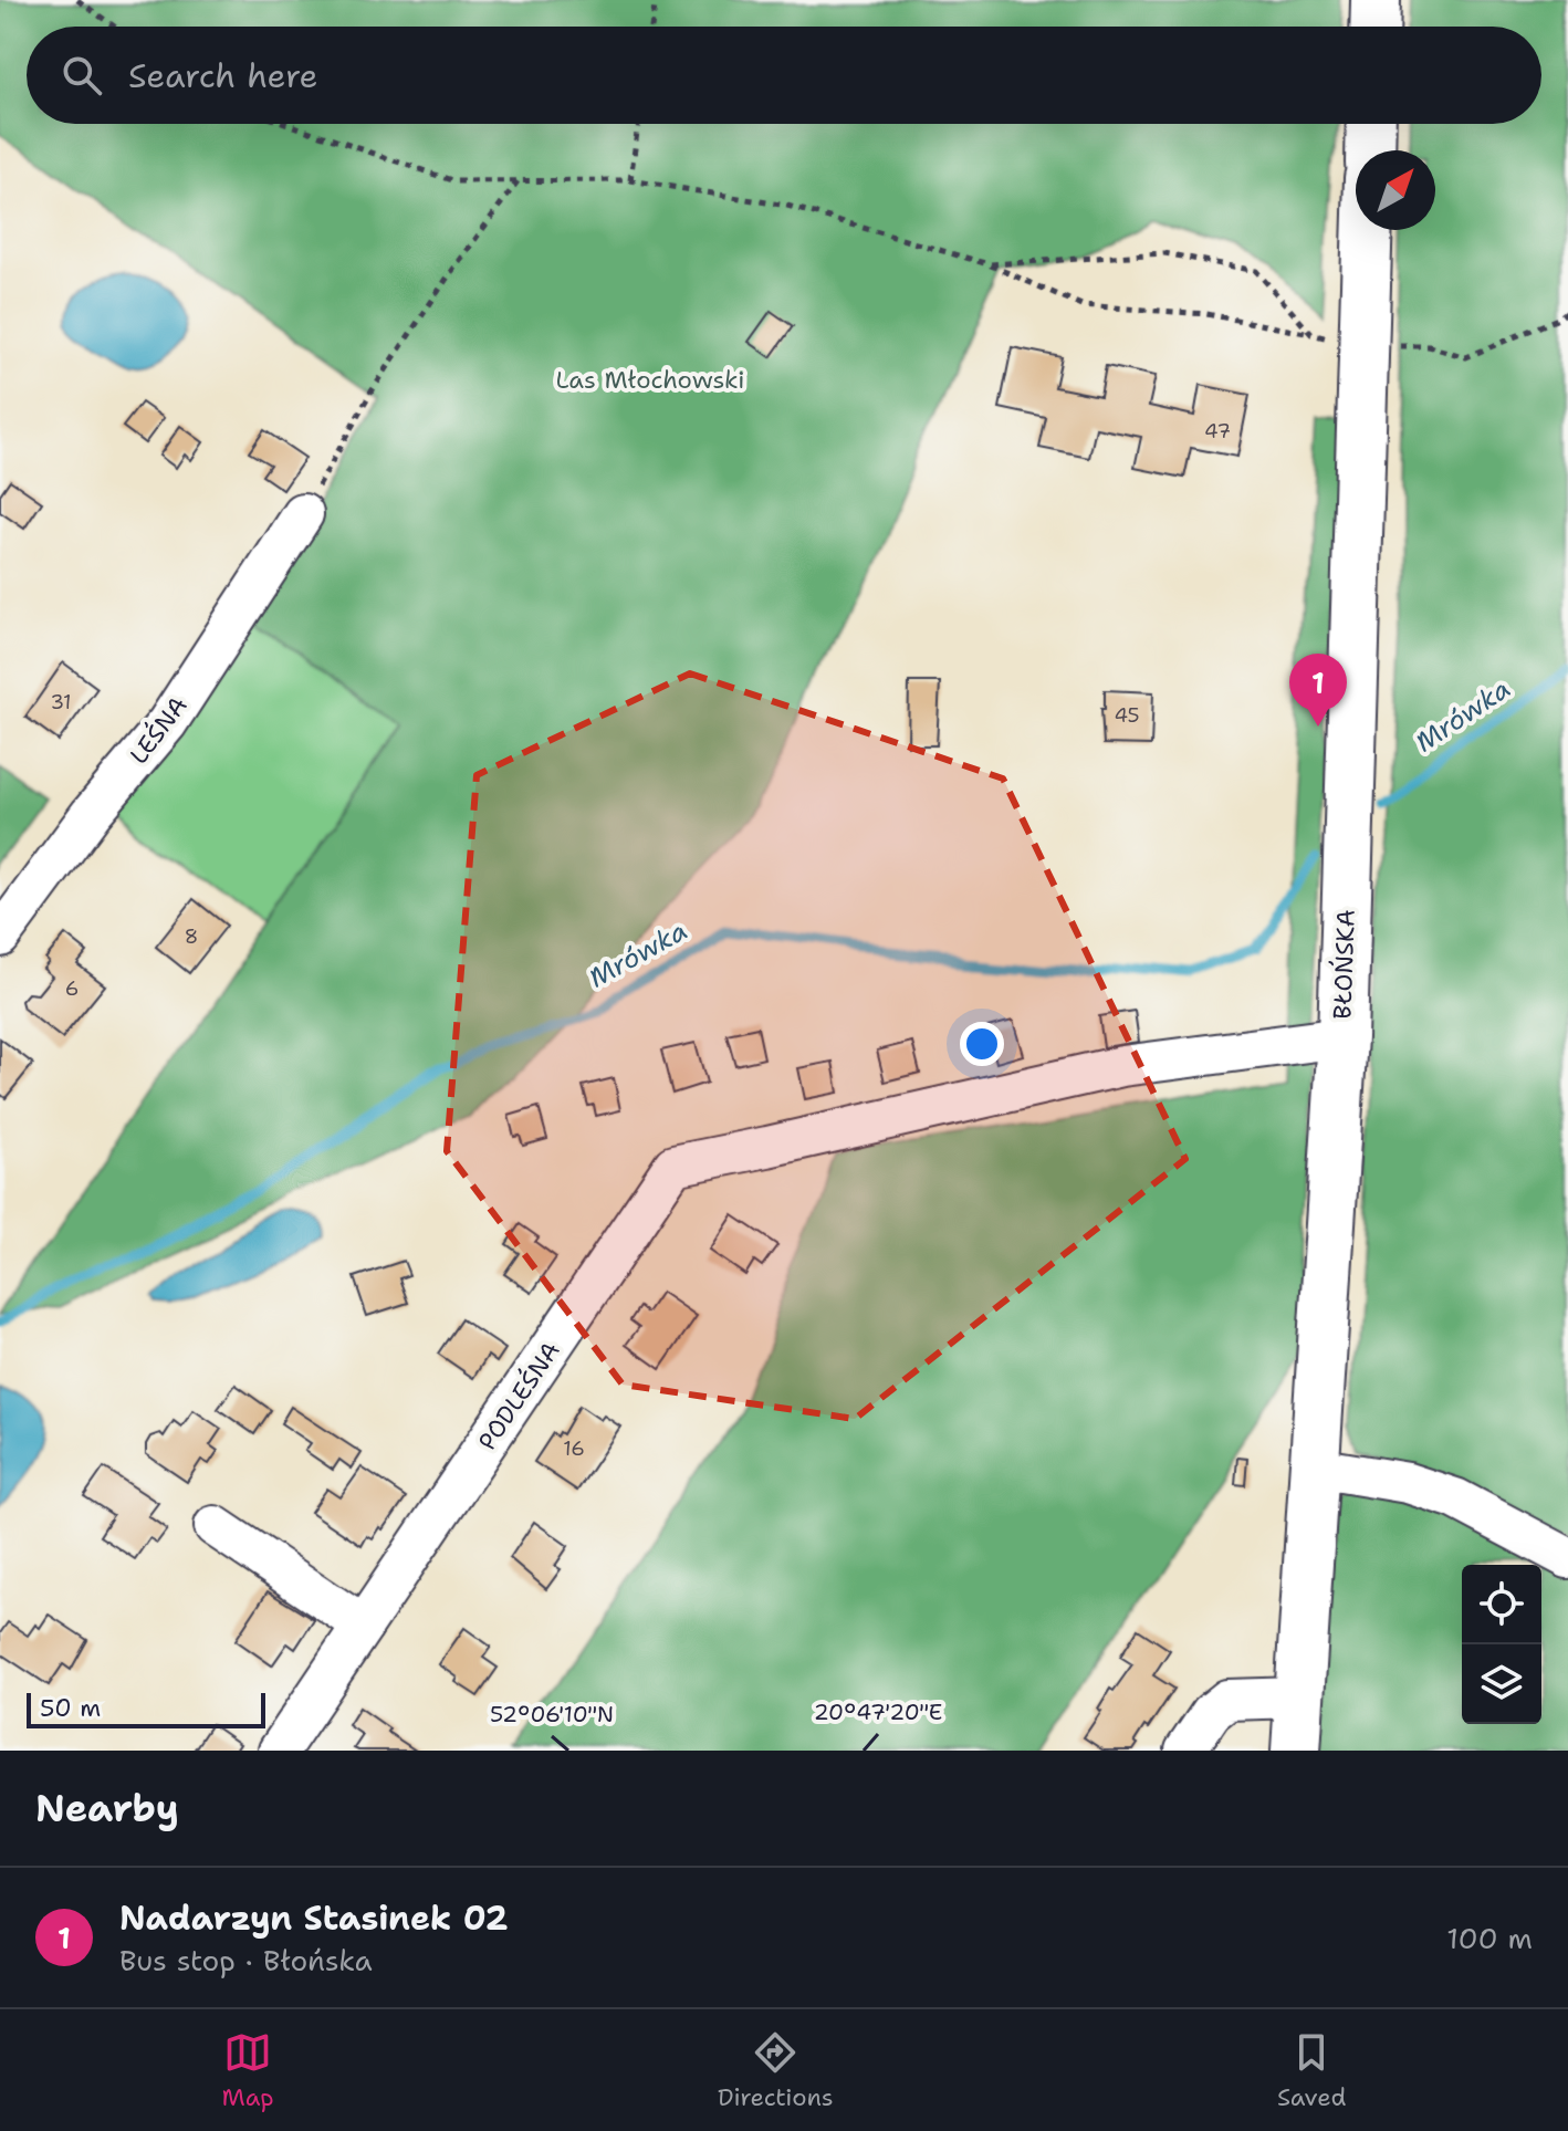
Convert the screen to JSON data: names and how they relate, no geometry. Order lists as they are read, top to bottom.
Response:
{
  "streets": {
    "main road": ["BŁOŃSKA"],
    "street": ["LEŚNA", "PODLEŚNA"]
  },
  "crossings": [
    ["BŁOŃSKA", "PODLEŚNA"]
  ],
  "water": ["Mrówka"],
  "parks": ["Las Młochowski"],
  "house_numbers": [
    "47",
    "31",
    "45",
    "8",
    "6",
    "16"
  ],
  "scale_bar": "50 m",
  "north": "top right",
  "page": {
    "search": "Search here",
    "pins": "1",
    "scale": "50 m",
    "heading": "Nearby",
    "list": [
      {
        "mark": "1",
        "name": "Nadarzyn Stasinek 02",
        "note": "Bus stop · Błońska",
        "value": "100 m"
      }
    ],
    "nav": ["Map", "Directions", "Saved"]
  },
  "coordinates": ["20°47'20\"E", "52°06'10\"N"]
}
